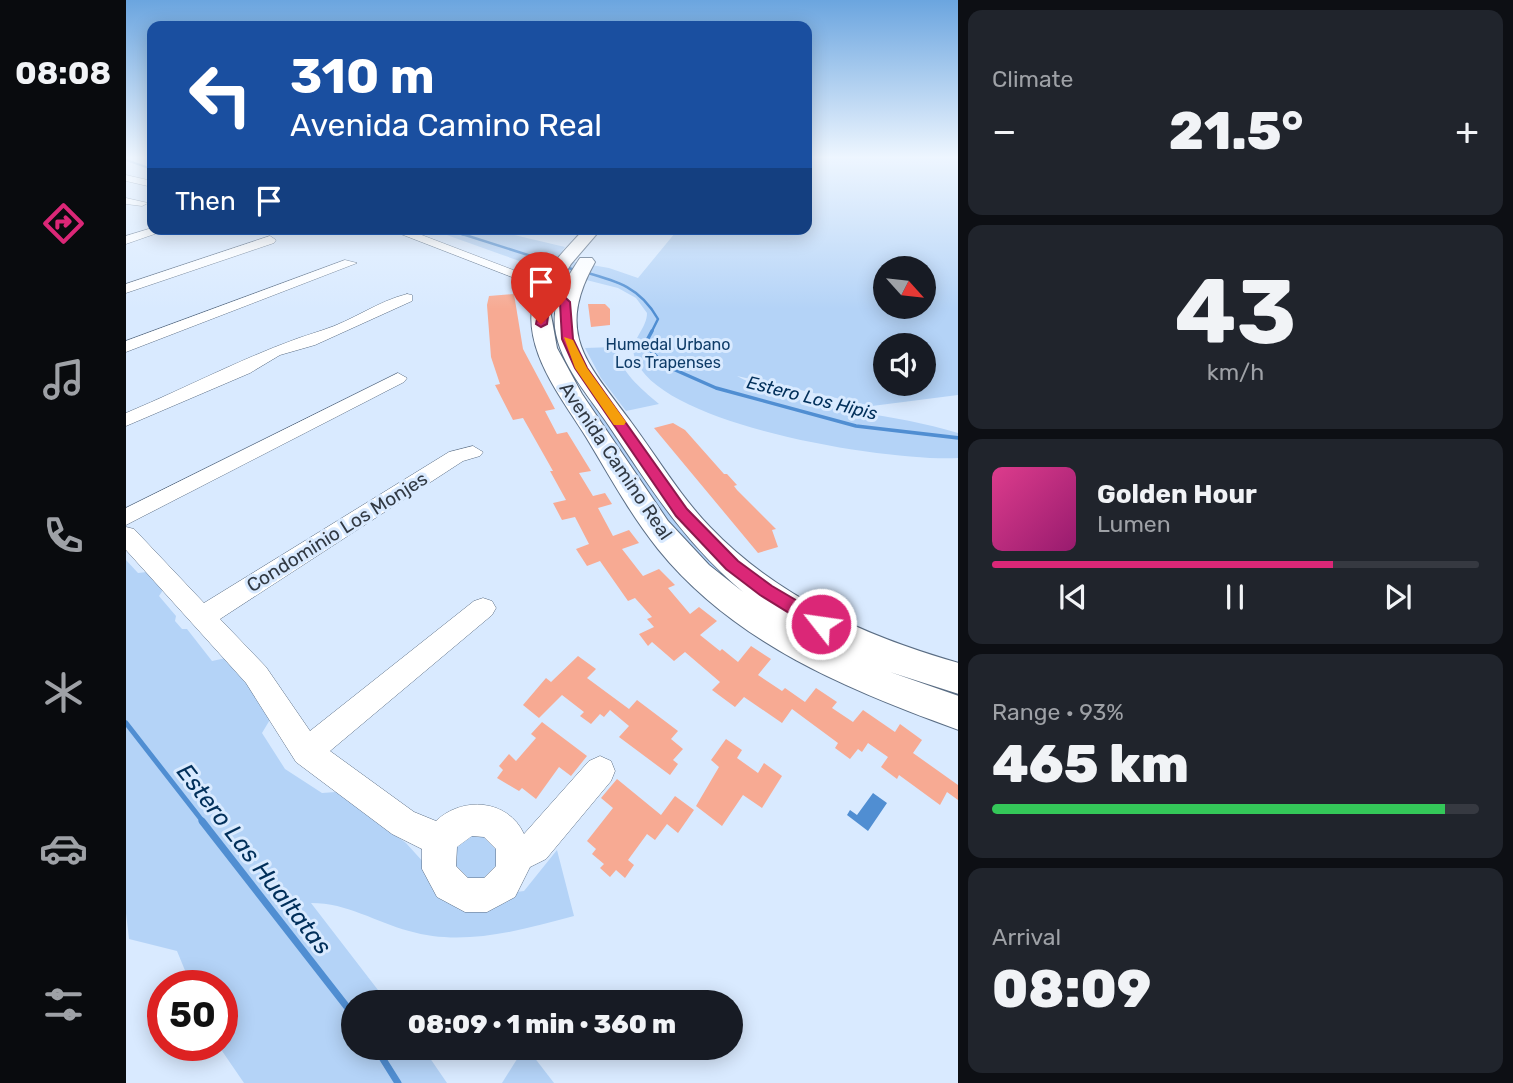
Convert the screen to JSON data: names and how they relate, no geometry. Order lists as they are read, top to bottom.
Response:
{
  "streets": {
    "main road": ["Avenida Camino Real"],
    "street": ["Condominio Los Monjes"]
  },
  "water": ["Estero Los Hipis", "Estero Las Hualtatas"],
  "parks": ["Humedal Urbano Los Trapenses"],
  "north": "bottom right",
  "page": {
    "tabs": "08:08",
    "tile": [
      "Climate",
      ["43", "km/h"],
      ["Range · 93%", "465 km"],
      ["Arrival", "08:09"]
    ],
    "turn": ["310 m", "Avenida Camino Real"],
    "heat": ["−", "21.5°", "+"],
    "then": "Then",
    "song": ["Golden Hour", "Lumen"],
    "limit": "50",
    "trip": "08:09 · 1 min · 360 m"
  }
}
